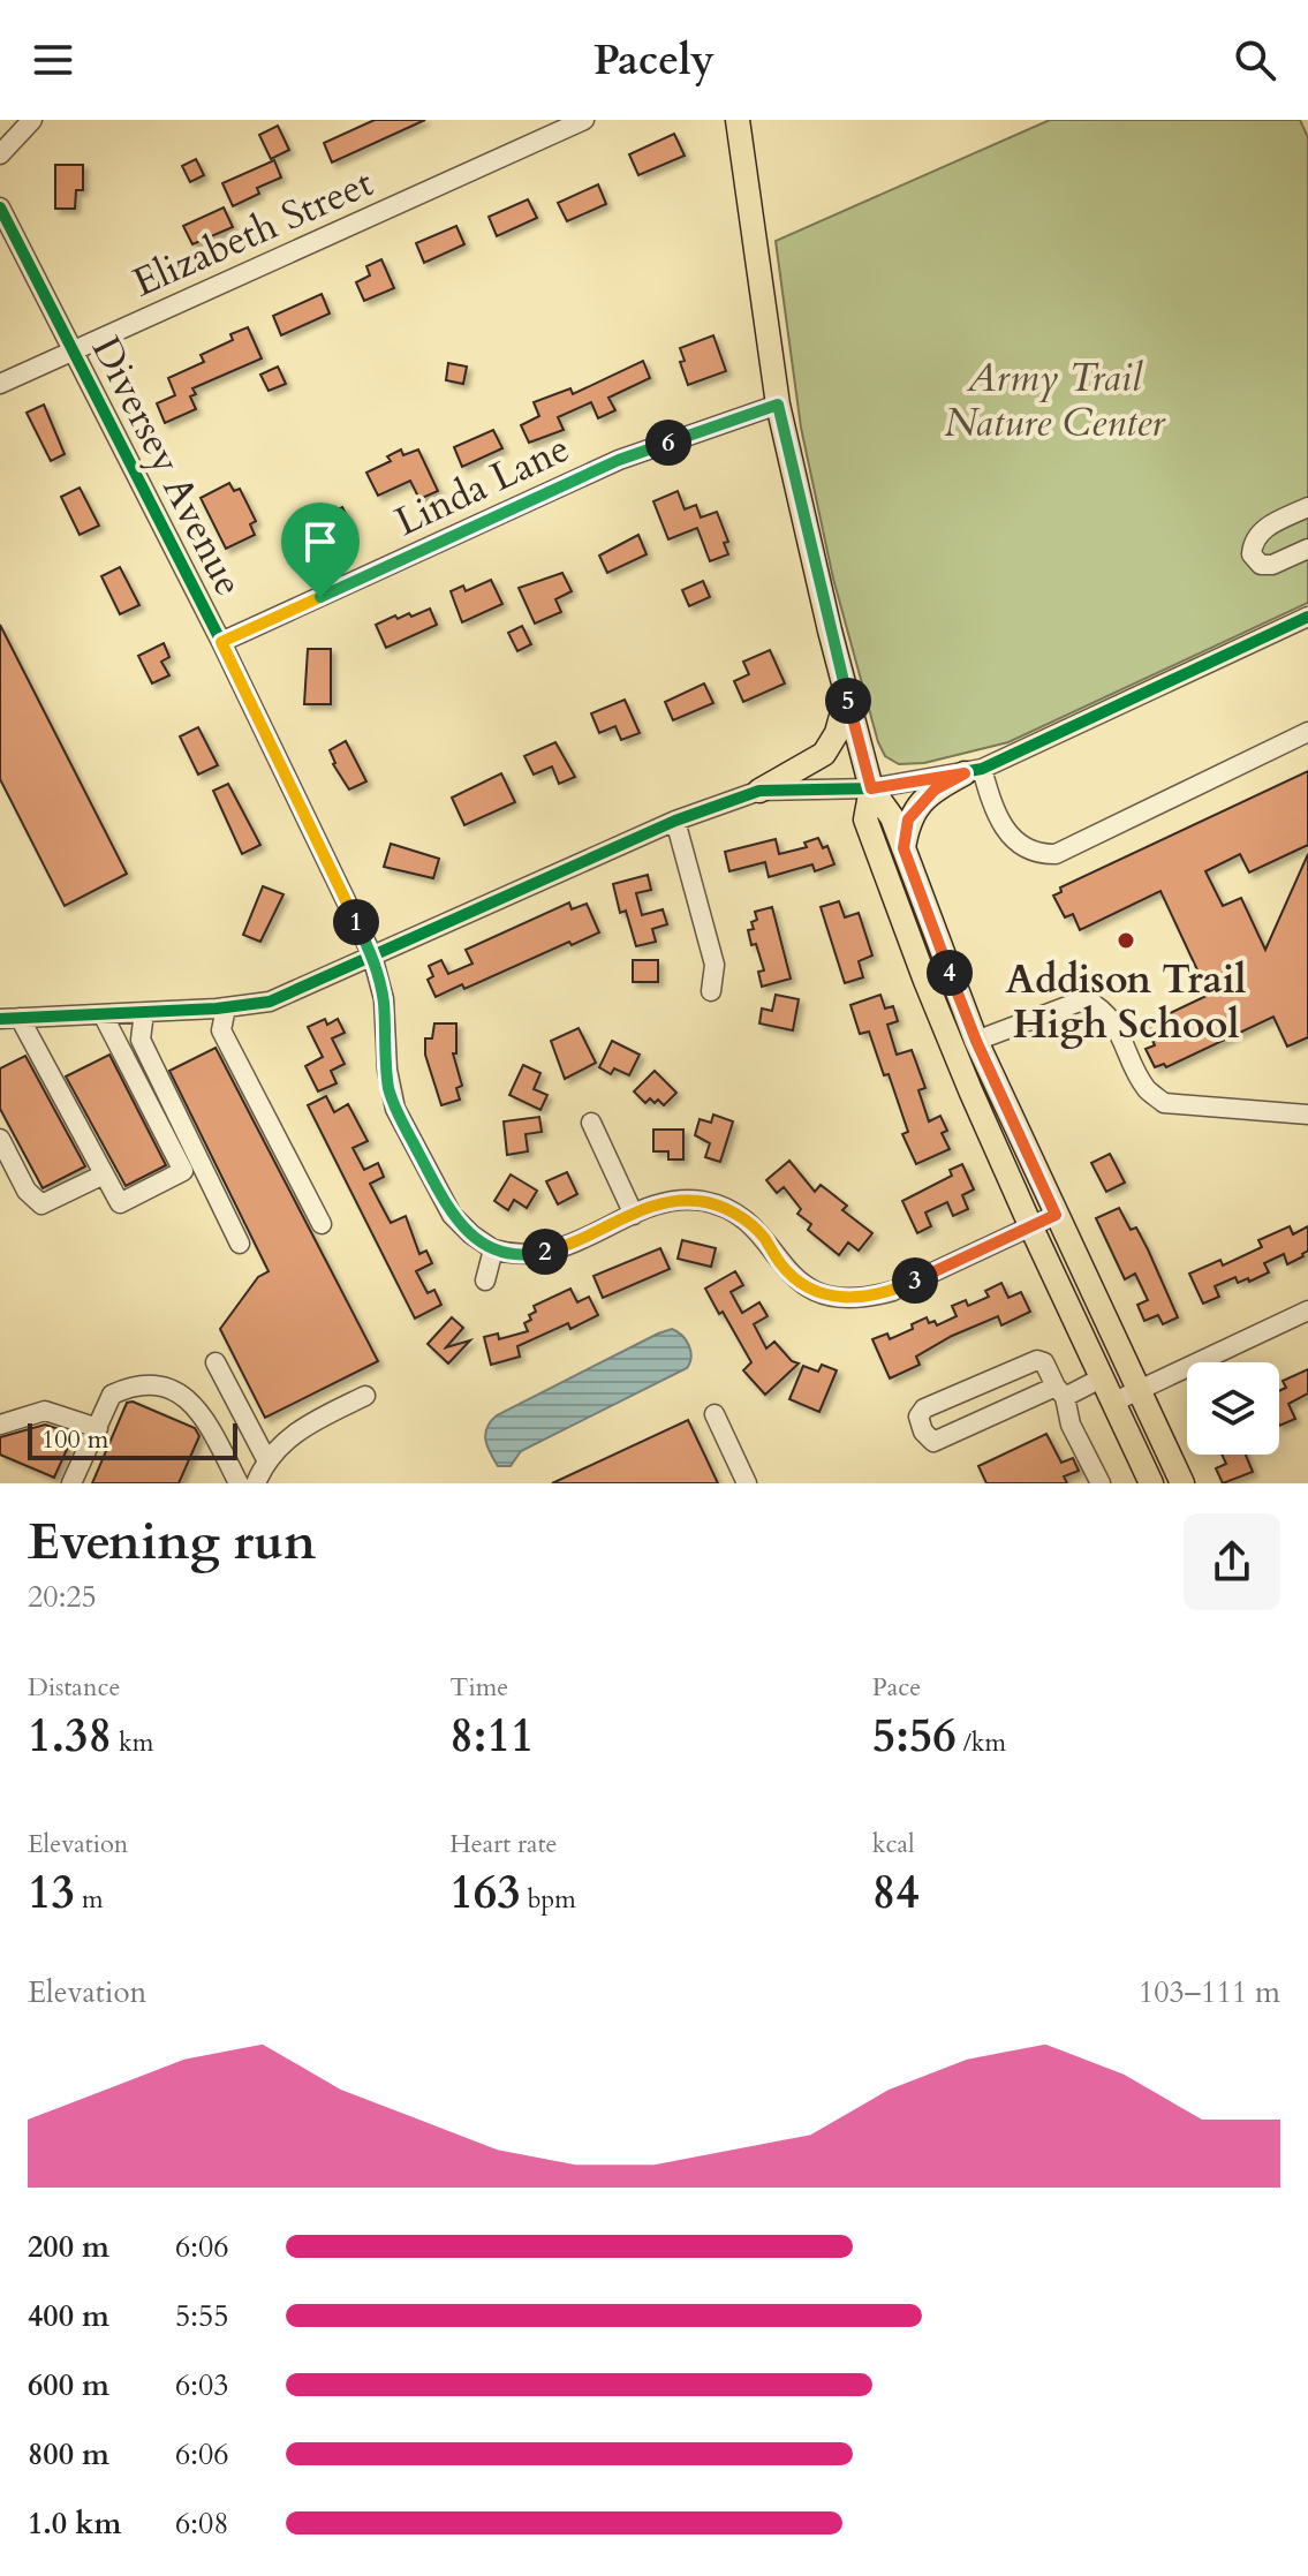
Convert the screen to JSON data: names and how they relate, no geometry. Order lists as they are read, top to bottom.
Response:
{
  "streets": {
    "street": ["Elizabeth Street", "Diversey Avenue", "Linda Lane"]
  },
  "crossings": [
    ["Elizabeth Street", "Diversey Avenue"],
    ["Diversey Avenue", "Linda Lane"]
  ],
  "parks": ["Army Trail Nature Center"],
  "places": ["Addison Trail High School"],
  "scale_bar": "100 m",
  "page": {
    "header": "Pacely",
    "pins": [
      "6",
      "5",
      "1",
      "4",
      "2",
      "3"
    ],
    "scale": "100 m",
    "heading": ["Evening run", "20:25"],
    "stats": [
      ["Distance", "1.38 km"],
      ["Time", "8:11"],
      ["Pace", "5:56 /km"],
      ["Elevation", "13 m"],
      ["Heart rate", "163 bpm"],
      ["kcal", "84"]
    ],
    "chart": ["Elevation", "103–111 m"],
    "list": [
      {
        "name": "200 m",
        "note": "6:06"
      },
      {
        "name": "400 m",
        "note": "5:55"
      },
      {
        "name": "600 m",
        "note": "6:03"
      },
      {
        "name": "800 m",
        "note": "6:06"
      },
      {
        "name": "1.0 km",
        "note": "6:08"
      }
    ]
  }
}
